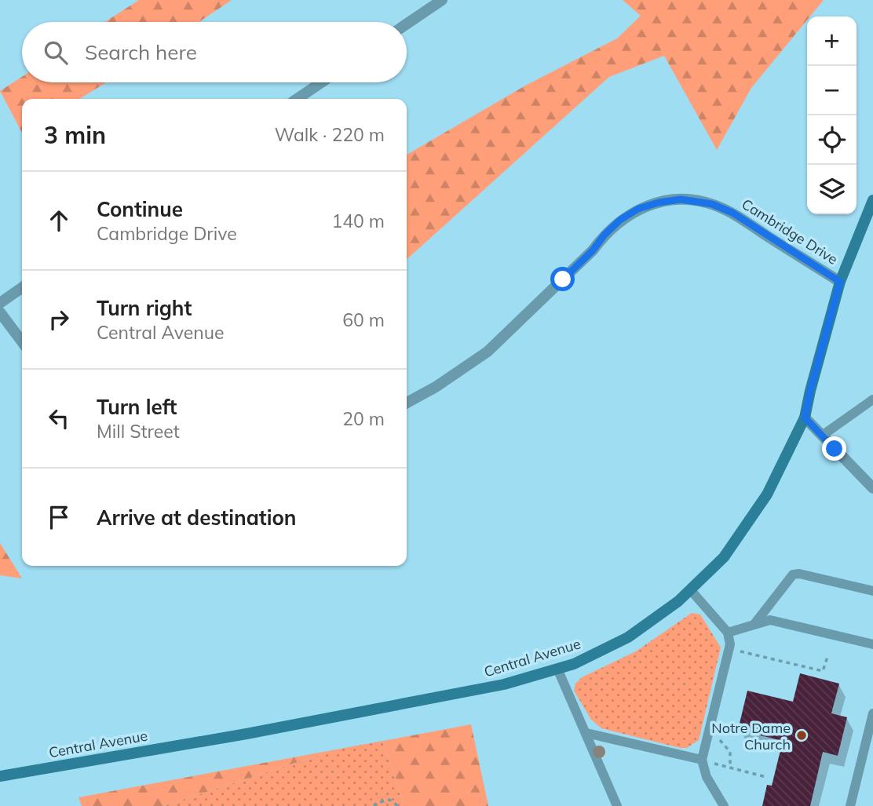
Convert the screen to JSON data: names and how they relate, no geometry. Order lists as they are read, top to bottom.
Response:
{
  "streets": {
    "main road": ["Central Avenue"],
    "street": ["Cambridge Drive"]
  },
  "crossings": [
    ["Cambridge Drive", "Central Avenue"]
  ],
  "places": ["Notre Dame Church"],
  "page": {
    "map_buttons": ["+", "−"],
    "search": "Search here",
    "heading": ["3 min", "Walk · 220 m"],
    "list": [
      ["Continue", "Cambridge Drive", "140 m"],
      ["Turn right", "Central Avenue", "60 m"],
      ["Turn left", "Mill Street", "20 m"],
      "Arrive at destination"
    ]
  }
}
